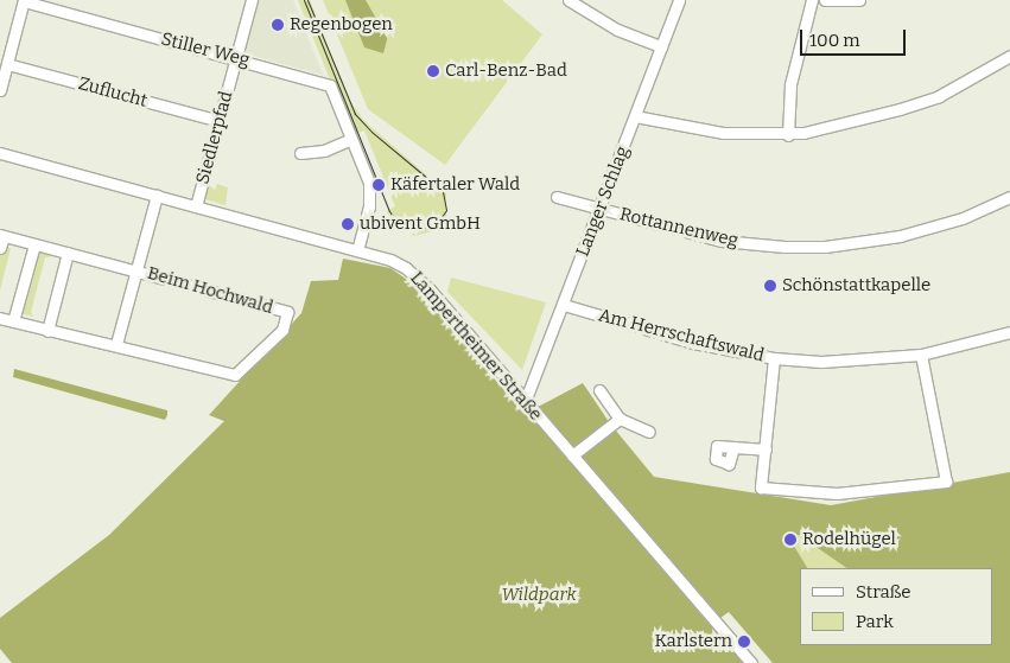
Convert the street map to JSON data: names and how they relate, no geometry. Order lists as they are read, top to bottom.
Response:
{
  "streets": {
    "street": [
      "Stiller Weg",
      "Zuflucht",
      "Siedlerpfad",
      "Langer Schlag",
      "Rottannenweg",
      "Beim Hochwald",
      "Am Herrschaftswald",
      "Lampertheimer Straße"
    ]
  },
  "crossings": [
    ["Stiller Weg", "Siedlerpfad"],
    ["Stiller Weg", "Lampertheimer Straße"],
    ["Zuflucht", "Siedlerpfad"],
    ["Siedlerpfad", "Lampertheimer Straße"],
    ["Langer Schlag", "Rottannenweg"],
    ["Langer Schlag", "Am Herrschaftswald"],
    ["Langer Schlag", "Lampertheimer Straße"],
    ["Beim Hochwald", "Lampertheimer Straße"]
  ],
  "parks": ["Wildpark"],
  "places": [
    "Regenbogen",
    "Carl-Benz-Bad",
    "Käfertaler Wald",
    "ubivent GmbH",
    "Schönstattkapelle",
    "Rodelhügel",
    "Karlstern"
  ],
  "legend": ["Straße", "Park"],
  "scale_bar": "100 m"
}
